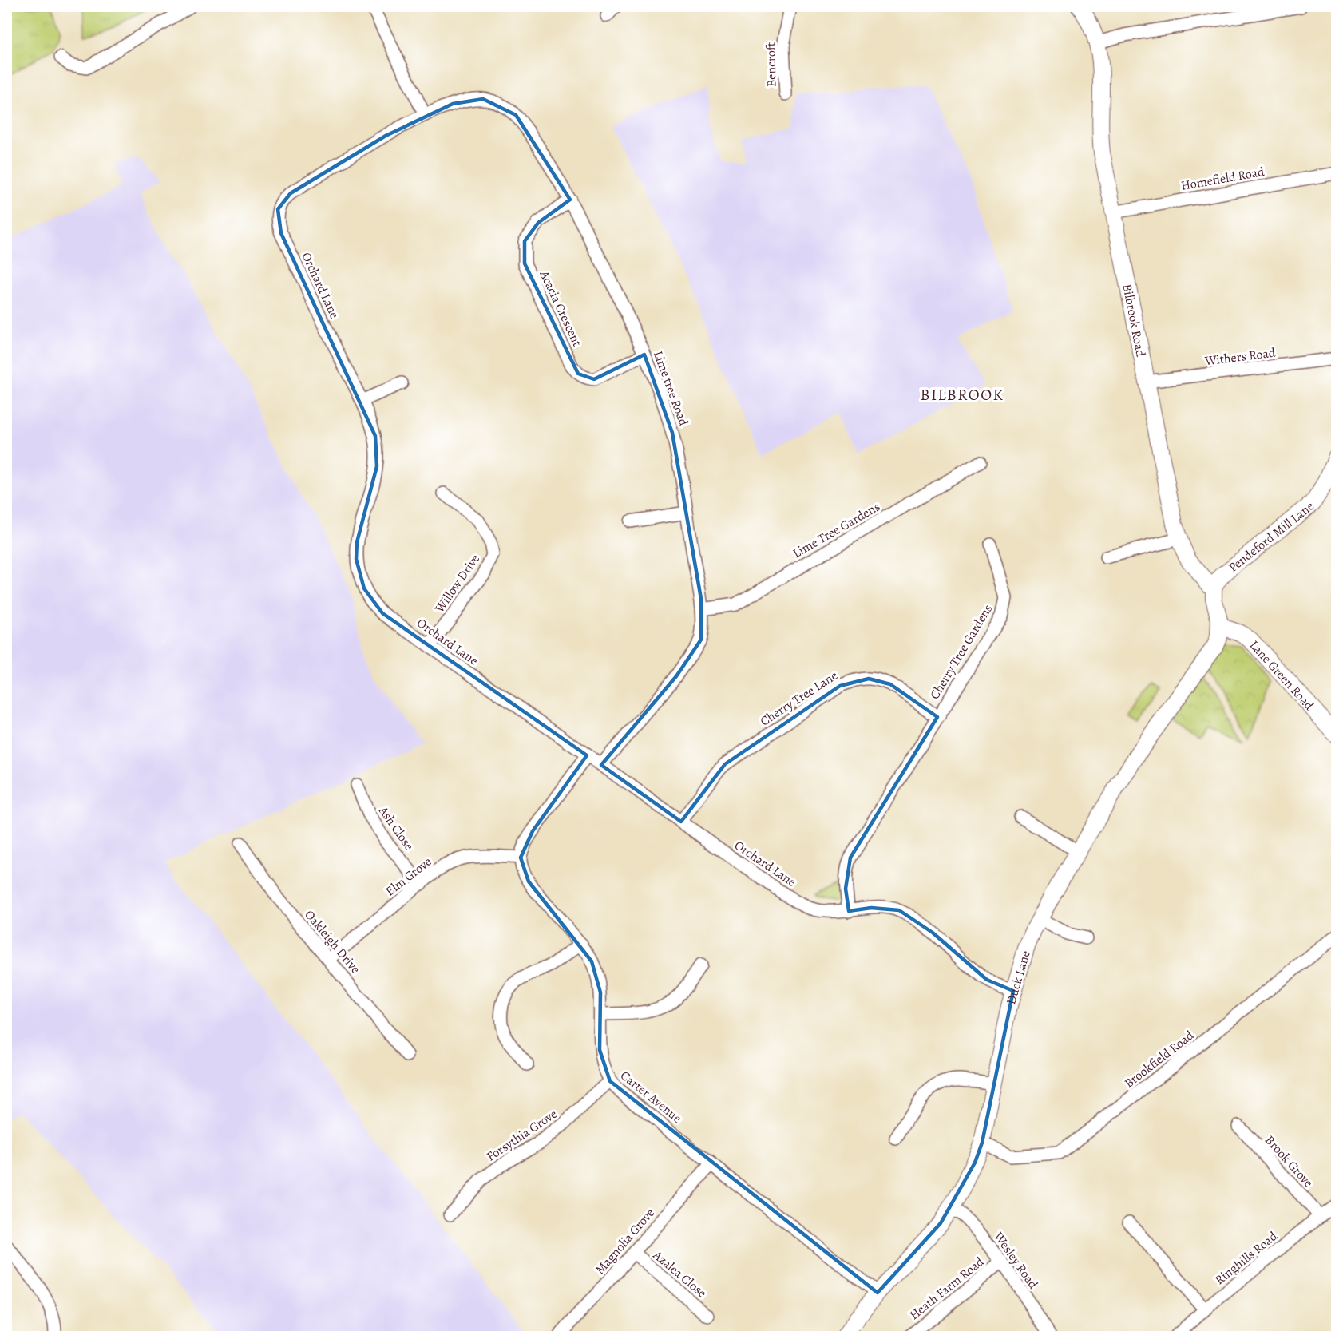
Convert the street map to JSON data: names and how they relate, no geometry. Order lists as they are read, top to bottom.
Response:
{
  "streets": {
    "street": [
      "Bencroft",
      "Homefield Road",
      "Orchard Lane",
      "Acacia Crescent",
      "Bilbrook Road",
      "Withers Road",
      "Lime tree Road",
      "Lime Tree Gardens",
      "Pendeford Mill Lane",
      "Willow Drive",
      "Cherry Tree Gardens",
      "Lane Green Road",
      "Cherry Tree Lane",
      "Ash Close",
      "Elm Grove",
      "Oakleigh Drive",
      "Duck Lane",
      "Brookfield Road",
      "Carter Avenue",
      "Forsythia Grove",
      "Brook Grove",
      "Magnolia Grove",
      "Ringhills Road",
      "Wesley Road",
      "Azalea Close",
      "Heath Farm Road"
    ]
  },
  "crossings": [
    ["Homefield Road", "Bilbrook Road"],
    ["Orchard Lane", "Lime tree Road"],
    ["Orchard Lane", "Willow Drive"],
    ["Orchard Lane", "Cherry Tree Lane"],
    ["Orchard Lane", "Duck Lane"],
    ["Acacia Crescent", "Lime tree Road"],
    ["Bilbrook Road", "Withers Road"],
    ["Bilbrook Road", "Pendeford Mill Lane"],
    ["Lime tree Road", "Lime Tree Gardens"],
    ["Cherry Tree Gardens", "Cherry Tree Lane"],
    ["Lane Green Road", "Duck Lane"],
    ["Ash Close", "Elm Grove"],
    ["Elm Grove", "Oakleigh Drive"],
    ["Elm Grove", "Carter Avenue"],
    ["Duck Lane", "Brookfield Road"],
    ["Duck Lane", "Carter Avenue"],
    ["Duck Lane", "Wesley Road"],
    ["Carter Avenue", "Forsythia Grove"],
    ["Carter Avenue", "Magnolia Grove"],
    ["Brook Grove", "Ringhills Road"],
    ["Magnolia Grove", "Azalea Close"],
    ["Wesley Road", "Heath Farm Road"]
  ],
  "districts": ["BILBROOK"]
}
